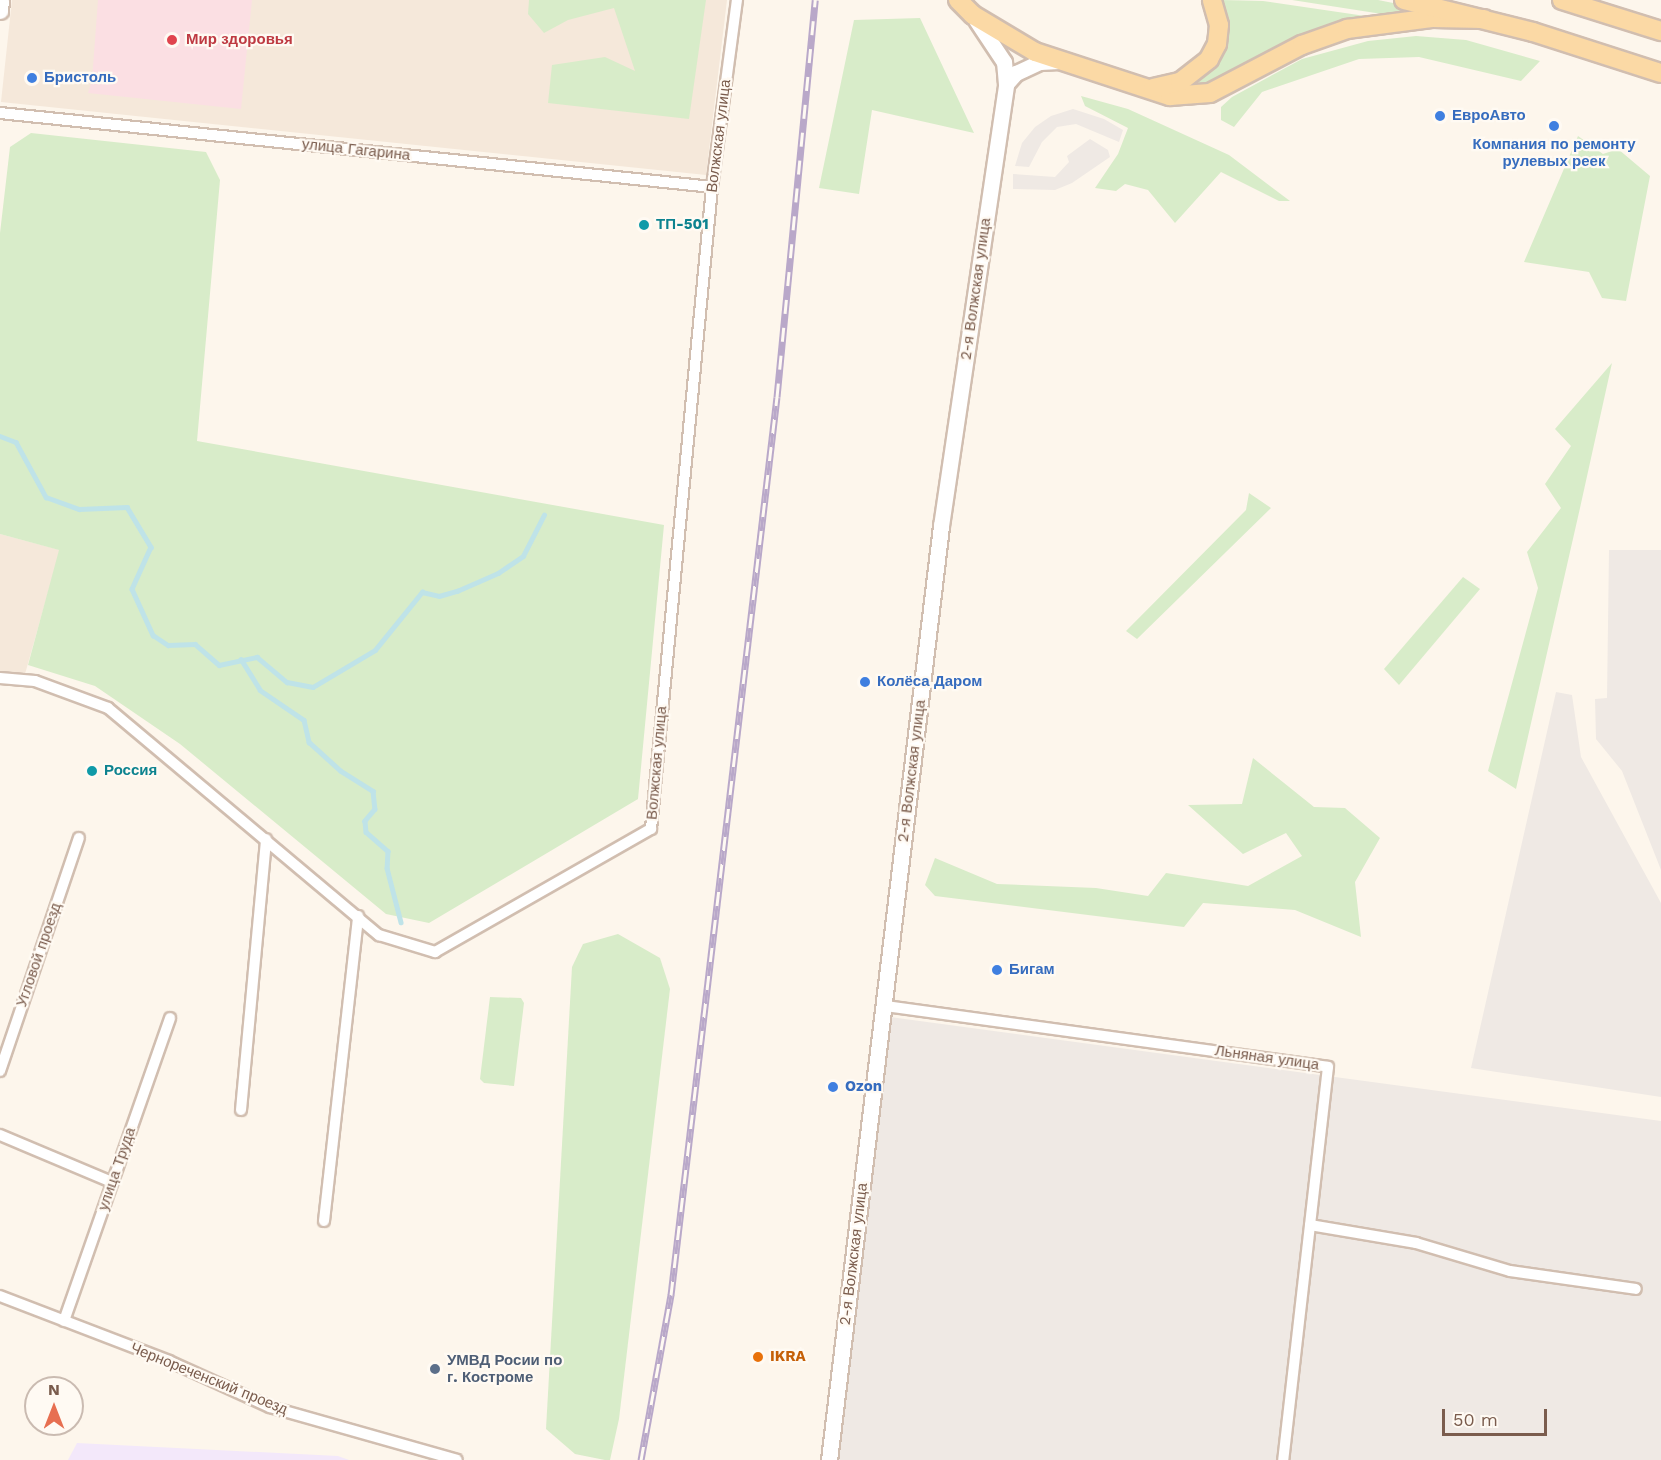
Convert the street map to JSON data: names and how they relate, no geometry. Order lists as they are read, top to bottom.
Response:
{
  "streets": {
    "street": [
      "Волжская улица",
      "улица Гагарина",
      "2-я Волжская улица",
      "Угловой проезд",
      "Льняная улица",
      "улица Труда",
      "Чернореченский проезд"
    ]
  },
  "crossings": [
    ["Волжская улица", "улица Гагарина"],
    ["2-я Волжская улица", "Льняная улица"],
    ["улица Труда", "Чернореченский проезд"]
  ],
  "places": [
    "Мир здоровья",
    "Бристоль",
    "ЕвроАвто",
    "Компания по ремонту рулевых реек",
    "ТП-501",
    "Колёса Даром",
    "Россия",
    "Бигам",
    "Ozon",
    "IKRA",
    "УМВД Росии по г. Костроме"
  ],
  "scale_bar": "50 m",
  "north": "top"
}
